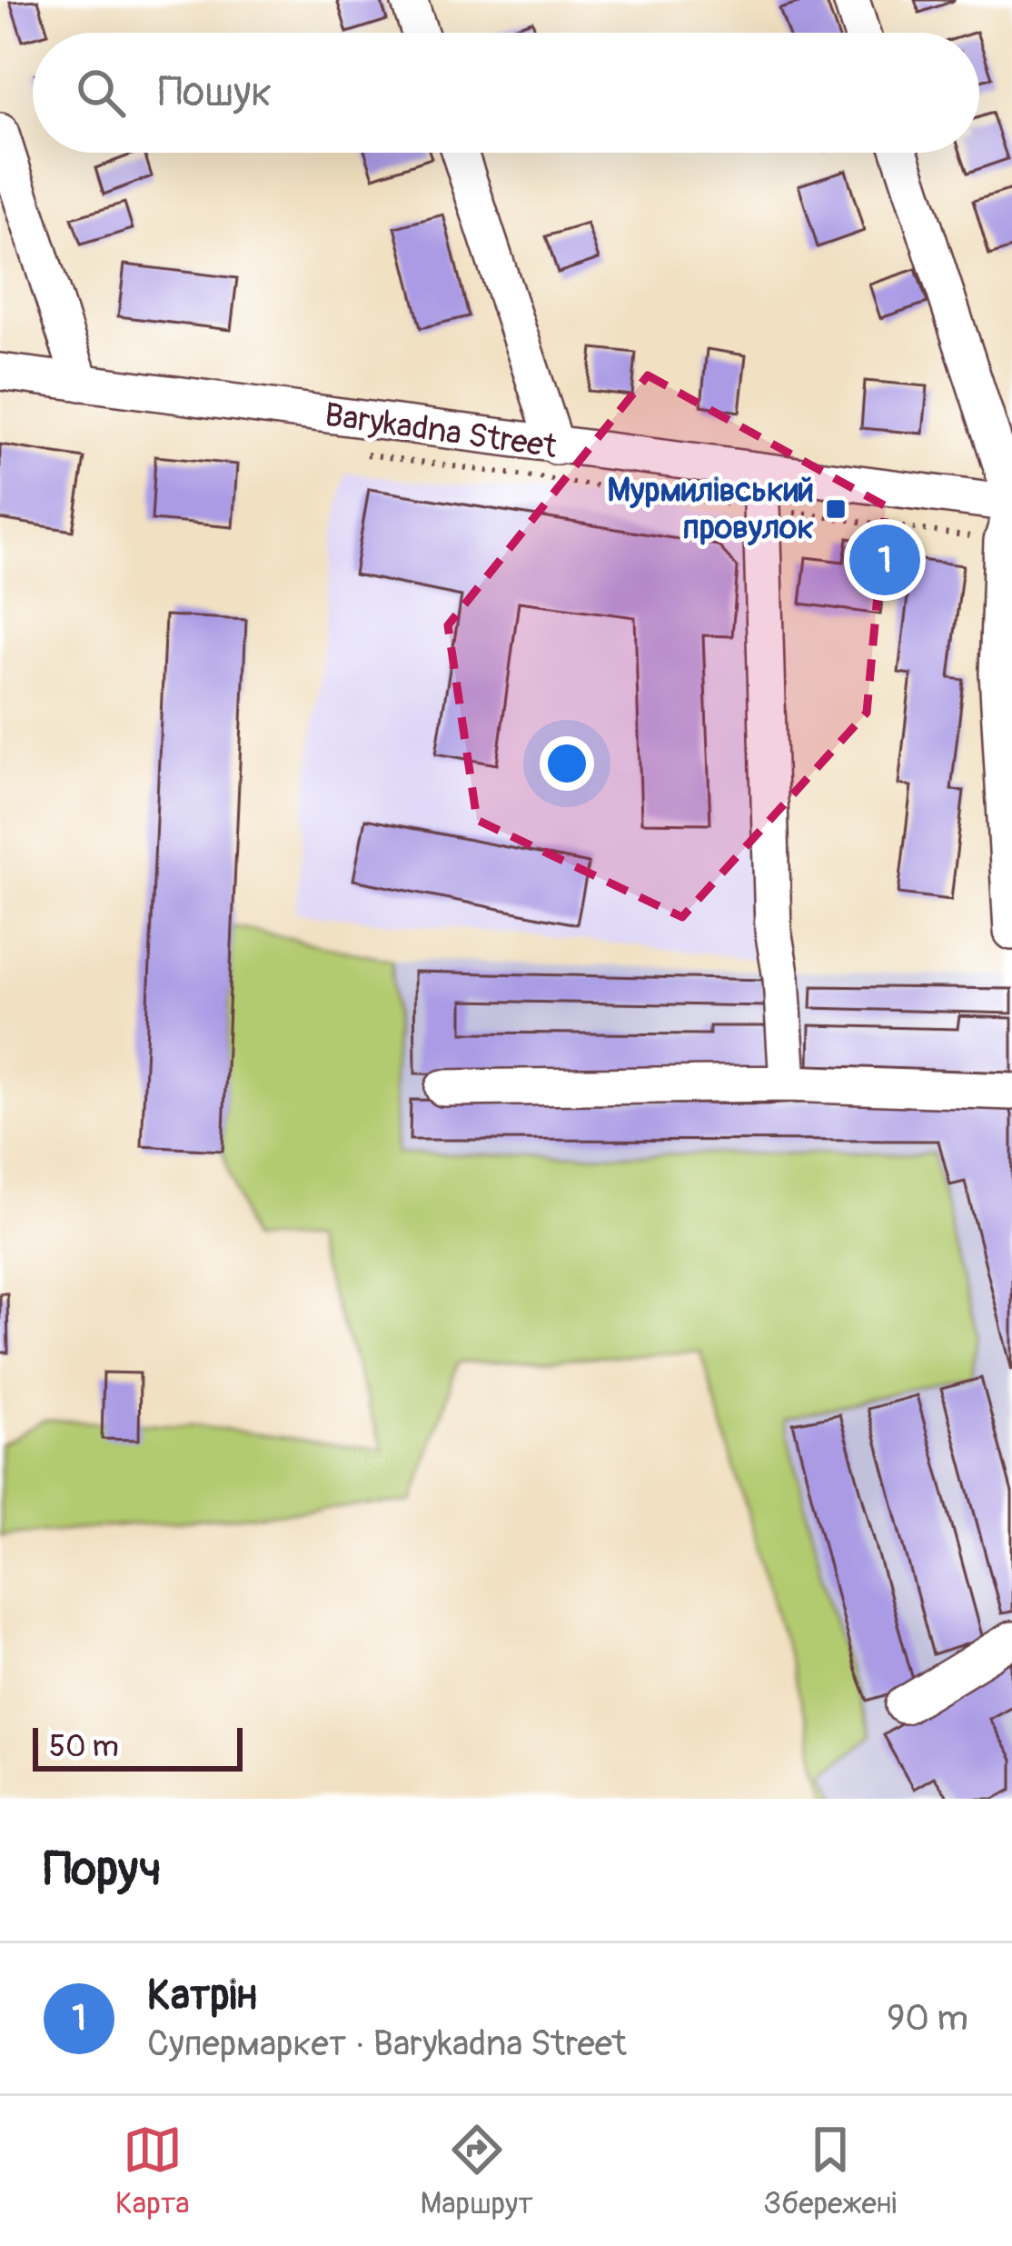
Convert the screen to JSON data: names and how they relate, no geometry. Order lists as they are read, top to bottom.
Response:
{
  "streets": {
    "street": ["Barykadna Street"]
  },
  "places": {
    "transit": ["Мурмилівський провулок"]
  },
  "scale_bar": "50 m",
  "page": {
    "search": "Пошук",
    "pins": "1",
    "scale": "50 m",
    "heading": "Поруч",
    "list": [
      {
        "mark": "1",
        "name": "Катрін",
        "note": "Супермаркет · Barykadna Street",
        "value": "90 m"
      }
    ],
    "nav": ["Карта", "Маршрут", "Збережені"]
  }
}
